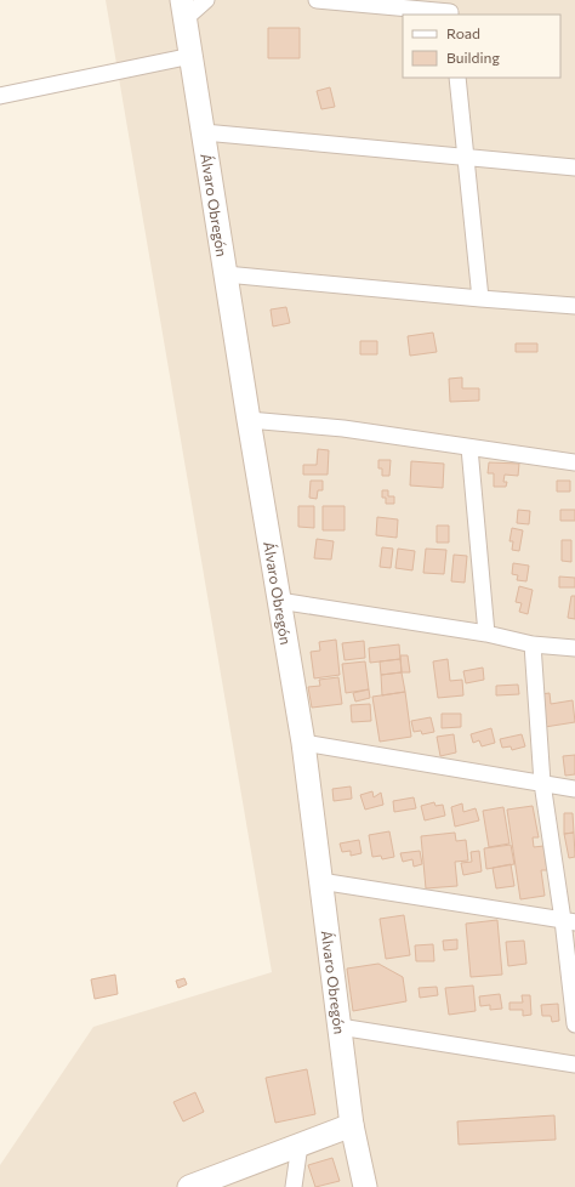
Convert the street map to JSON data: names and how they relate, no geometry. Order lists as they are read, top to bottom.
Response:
{
  "streets": {
    "street": ["Álvaro Obregón"]
  },
  "legend": ["Road", "Building"]
}
